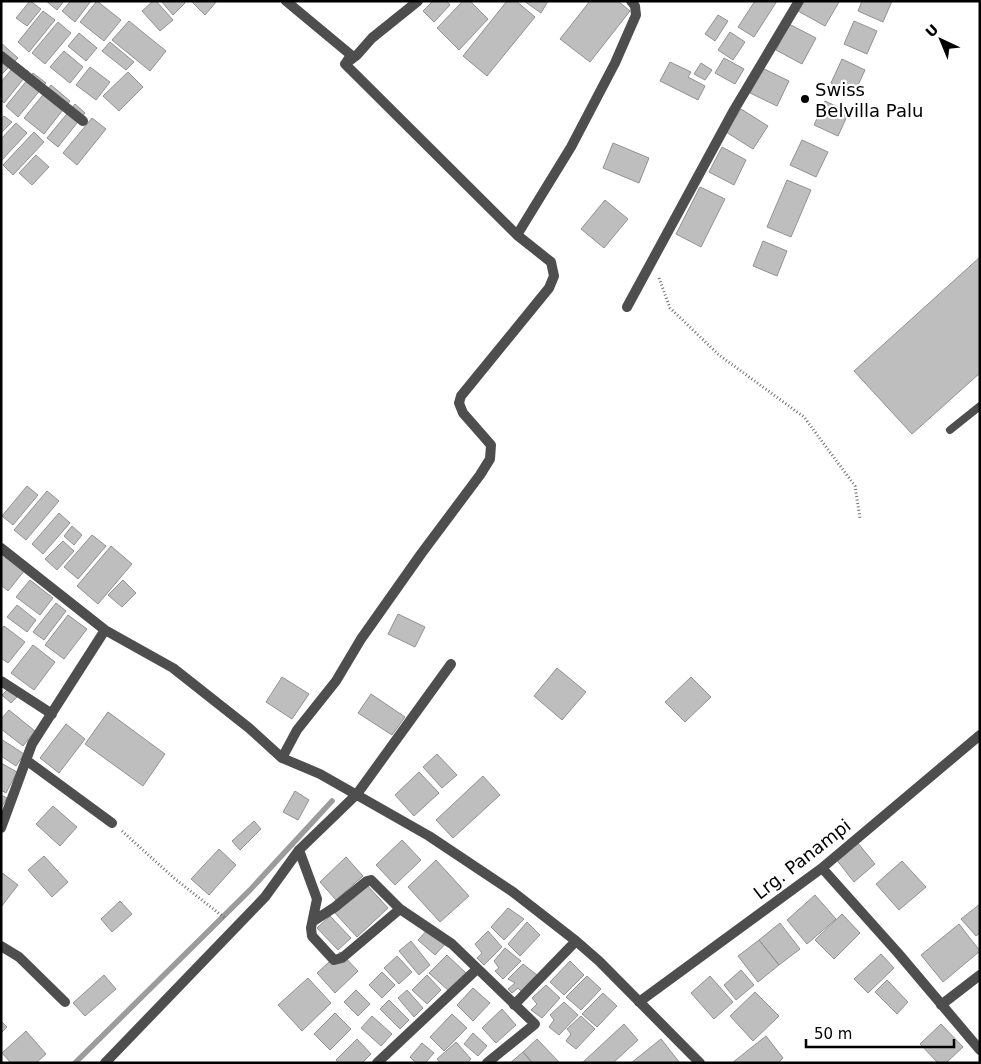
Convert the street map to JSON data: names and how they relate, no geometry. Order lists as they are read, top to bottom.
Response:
{
  "streets": {
    "street": ["Lrg. Panampi"]
  },
  "places": ["Swiss Belvilla Palu"],
  "scale_bar": "50 m",
  "north": "top left"
}
